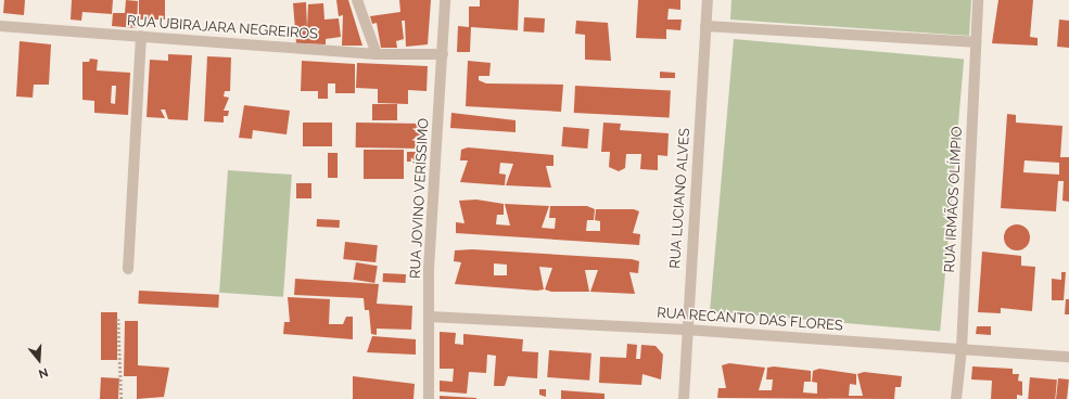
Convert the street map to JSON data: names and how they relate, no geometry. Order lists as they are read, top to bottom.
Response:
{
  "streets": {
    "street": [
      "RUA UBIRAJARA NEGREIROS",
      "RUA JOVINO VERÍSSIMO",
      "RUA LUCIANO ALVES",
      "RUA IRMÃOS OLÍMPIO",
      "RUA RECANTO DAS FLORES"
    ]
  },
  "crossings": [
    ["RUA UBIRAJARA NEGREIROS", "RUA JOVINO VERÍSSIMO"],
    ["RUA JOVINO VERÍSSIMO", "RUA RECANTO DAS FLORES"],
    ["RUA LUCIANO ALVES", "RUA RECANTO DAS FLORES"],
    ["RUA IRMÃOS OLÍMPIO", "RUA RECANTO DAS FLORES"]
  ],
  "north": "bottom"
}
